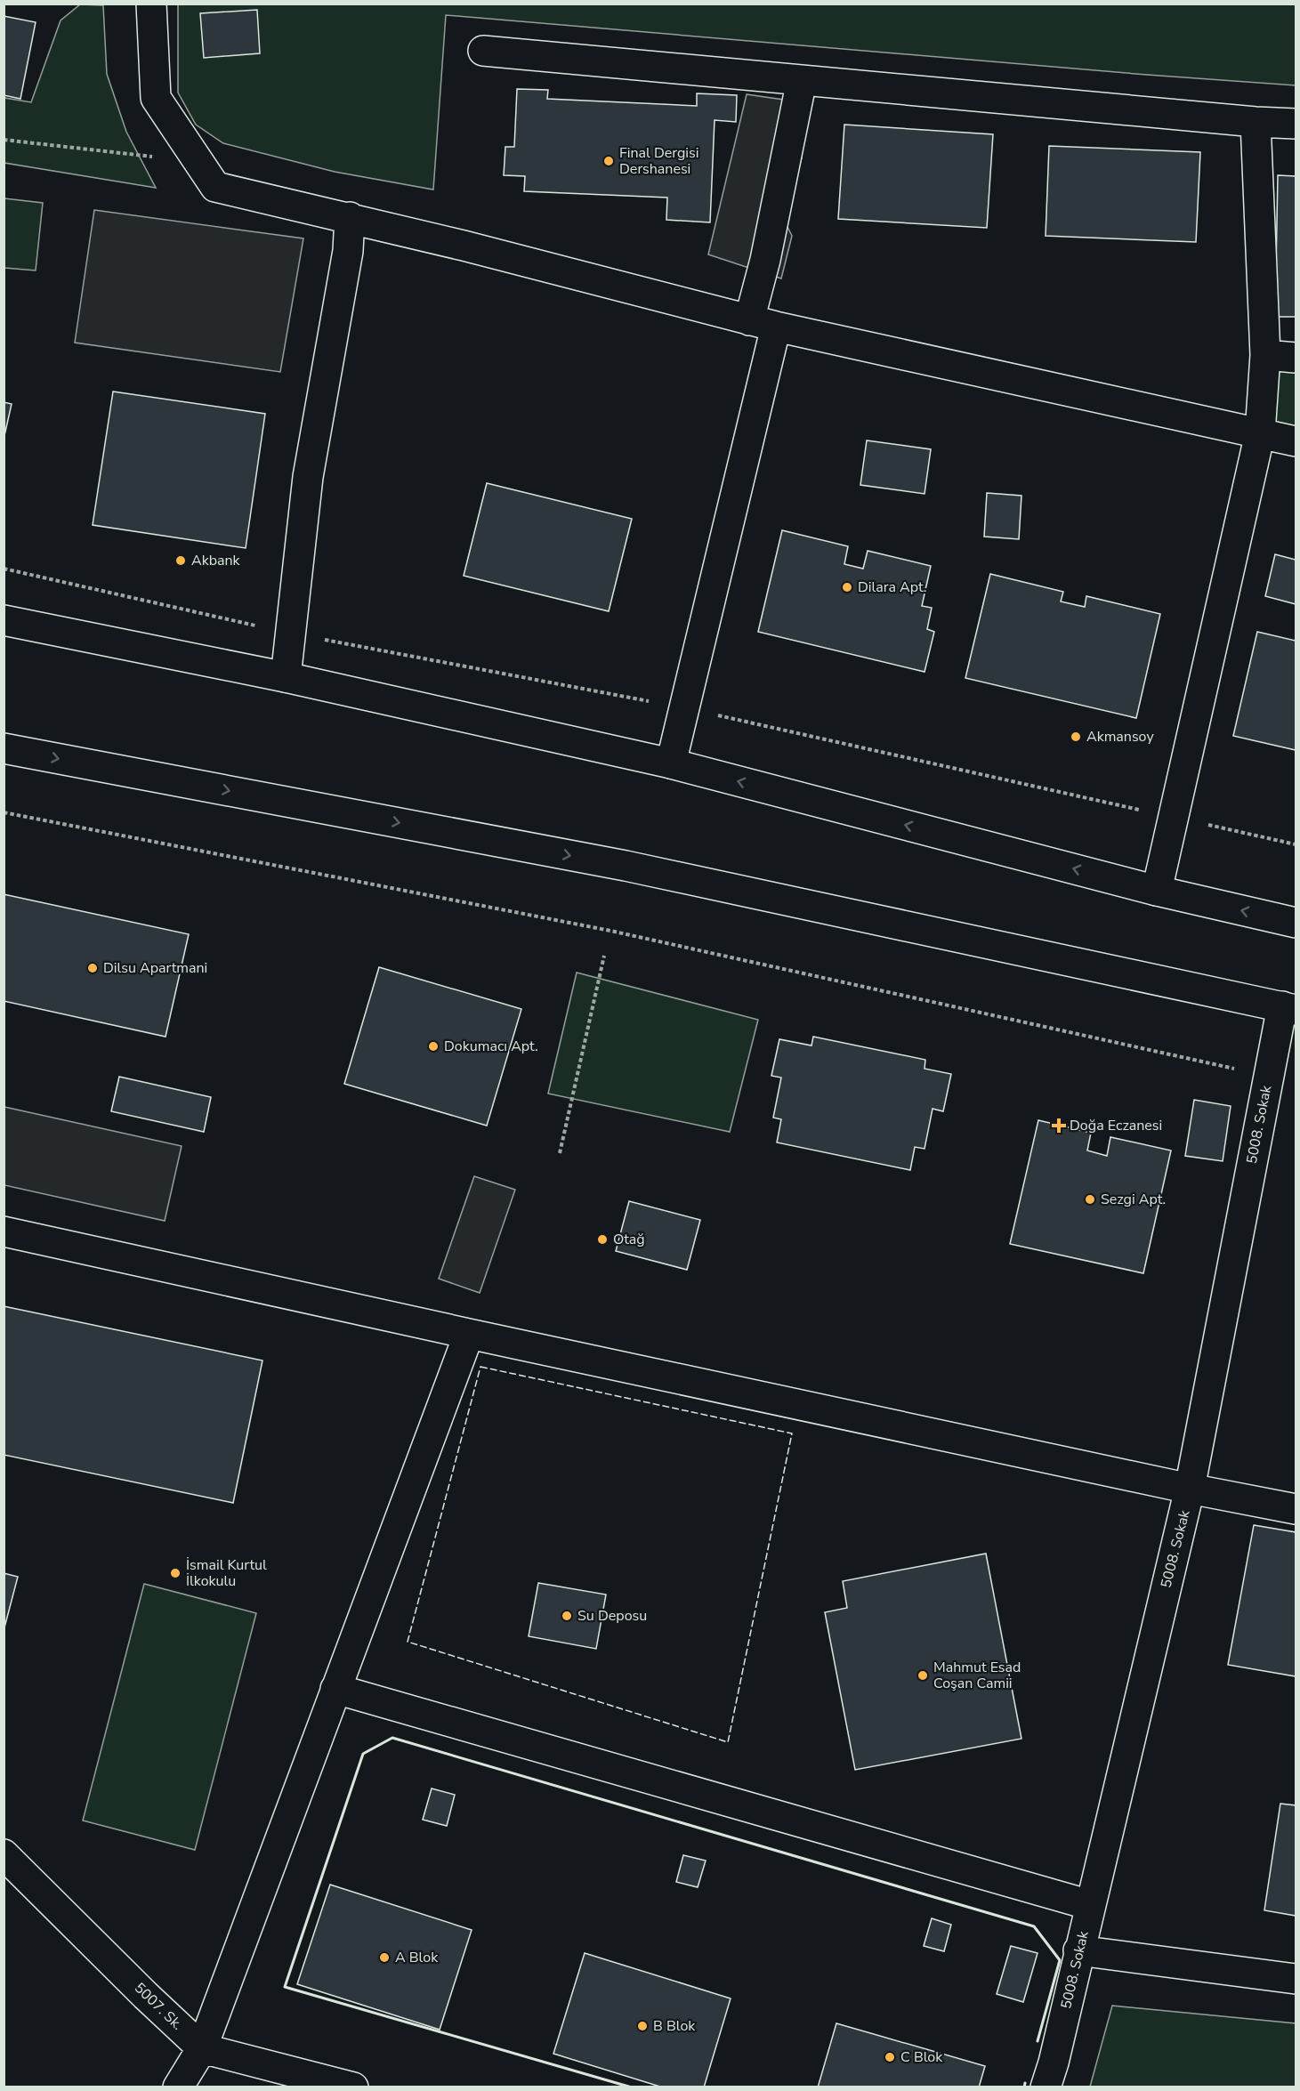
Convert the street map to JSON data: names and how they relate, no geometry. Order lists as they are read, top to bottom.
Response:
{
  "streets": {
    "street": ["5008. Sokak", "5007. Sk."]
  },
  "places": {
    "other": [
      "Final Dergisi Dershanesi",
      "Akbank",
      "Dilara Apt.",
      "Akmansoy",
      "Dilsu Apartmani",
      "Dokumacı Apt.",
      "Sezgi Apt.",
      "Otağ",
      "İsmail Kurtul İlkokulu",
      "Su Deposu",
      "Mahmut Esad Coşan Camii",
      "A Blok",
      "B Blok",
      "C Blok"
    ],
    "health": ["Doğa Eczanesi"]
  }
}
